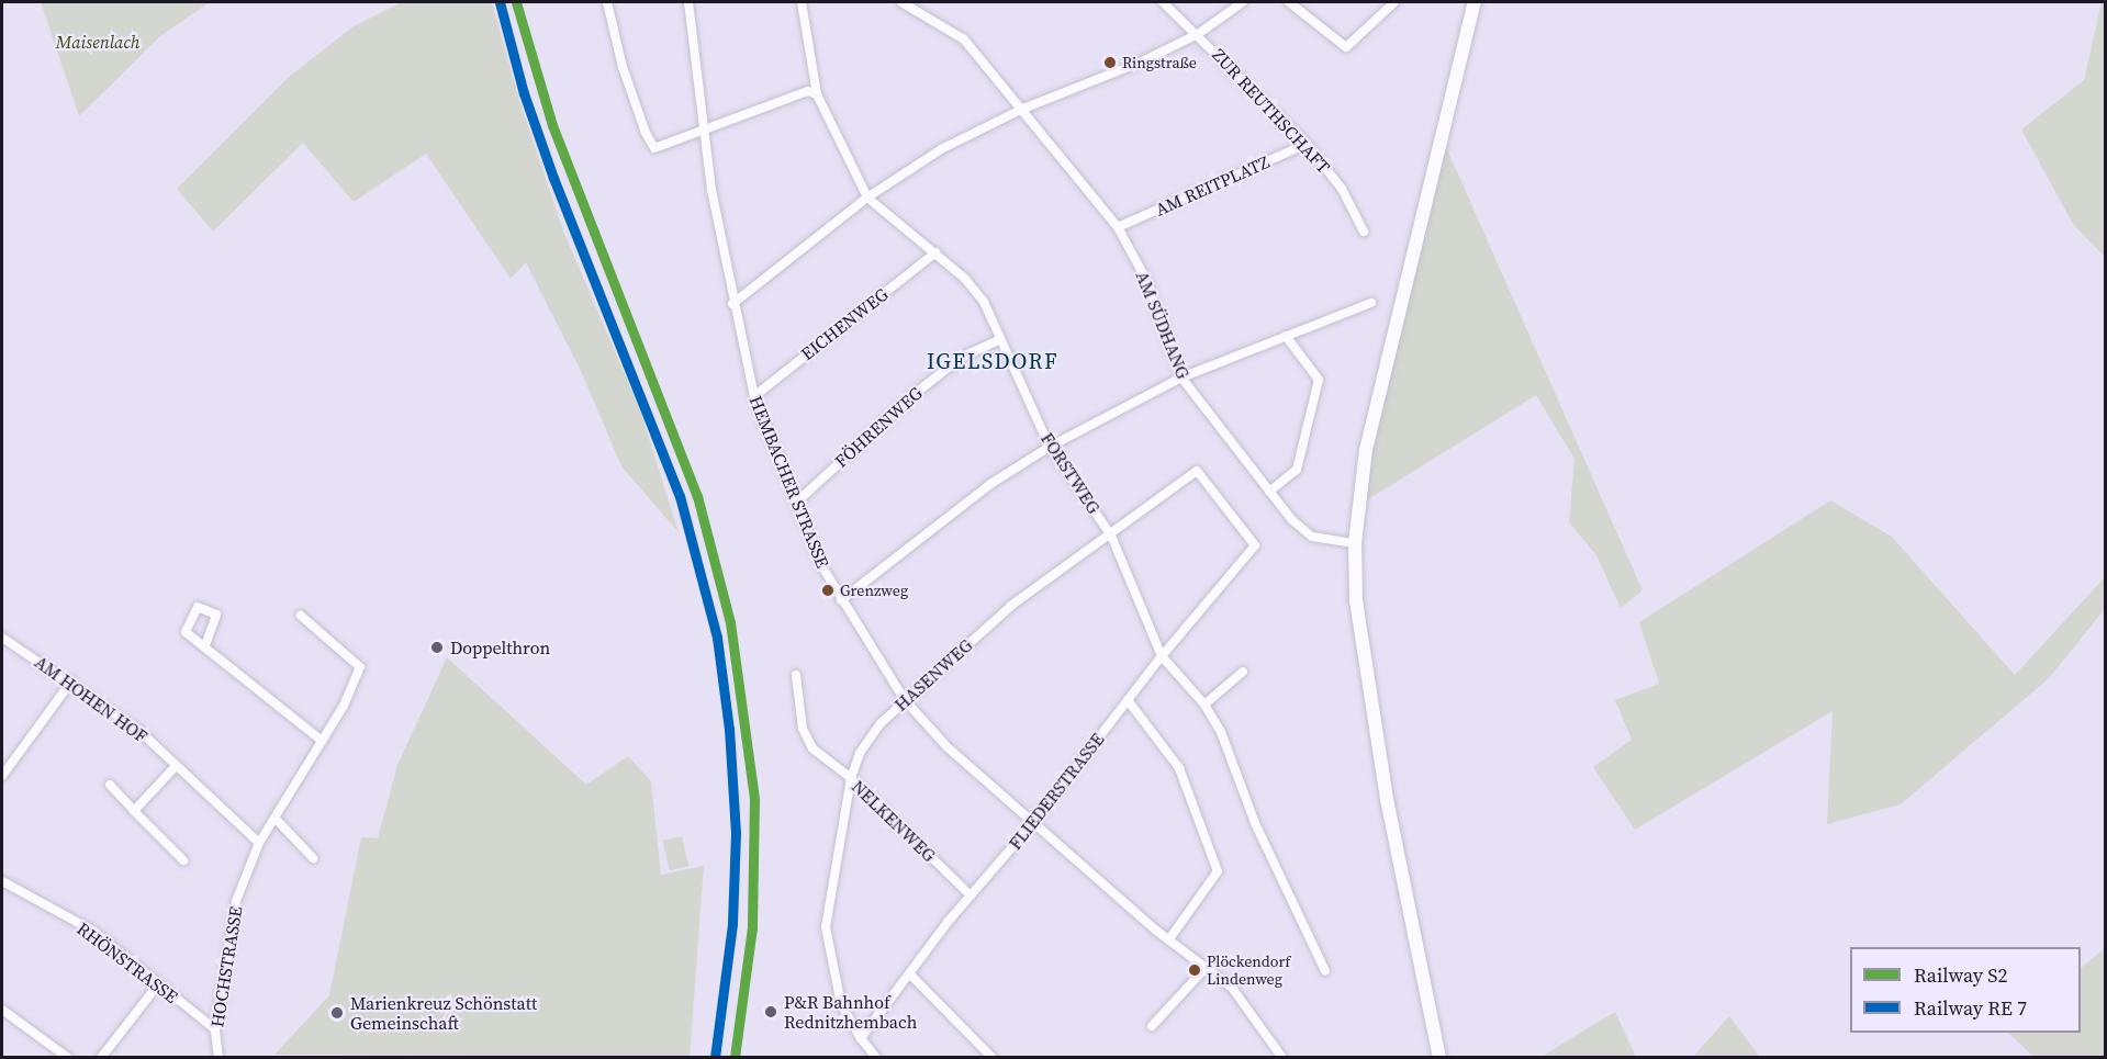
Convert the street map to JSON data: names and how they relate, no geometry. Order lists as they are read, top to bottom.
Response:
{
  "streets": {
    "street": [
      "ZUR REUTHSCHAFT",
      "AM REITPLATZ",
      "EICHENWEG",
      "AM SÜDHANG",
      "FÖHRENWEG",
      "FORSTWEG",
      "HEMBACHER STRASSE",
      "HASENWEG",
      "AM HOHEN HOF",
      "FLIEDERSTRASSE",
      "NELKENWEG",
      "RHÖNSTRASSE",
      "HOCHSTRASSE"
    ]
  },
  "crossings": [
    ["ZUR REUTHSCHAFT", "AM REITPLATZ"],
    ["AM REITPLATZ", "AM SÜDHANG"],
    ["EICHENWEG", "FORSTWEG"],
    ["EICHENWEG", "HEMBACHER STRASSE"],
    ["FÖHRENWEG", "FORSTWEG"],
    ["FÖHRENWEG", "HEMBACHER STRASSE"],
    ["FORSTWEG", "HASENWEG"],
    ["FORSTWEG", "FLIEDERSTRASSE"],
    ["HEMBACHER STRASSE", "HASENWEG"],
    ["HEMBACHER STRASSE", "FLIEDERSTRASSE"],
    ["HASENWEG", "FLIEDERSTRASSE"],
    ["HASENWEG", "NELKENWEG"],
    ["AM HOHEN HOF", "HOCHSTRASSE"],
    ["FLIEDERSTRASSE", "NELKENWEG"],
    ["RHÖNSTRASSE", "HOCHSTRASSE"]
  ],
  "districts": ["IGELSDORF"],
  "parks": ["Maisenlach"],
  "places": [
    "Ringstraße",
    "Grenzweg",
    "Doppelthron",
    "Plöckendorf Lindenweg",
    "P&R Bahnhof Rednitzhembach",
    "Marienkreuz Schönstatt Gemeinschaft"
  ],
  "lines": ["rail line S2"],
  "legend": ["Railway S2", "Railway RE 7"]
}
